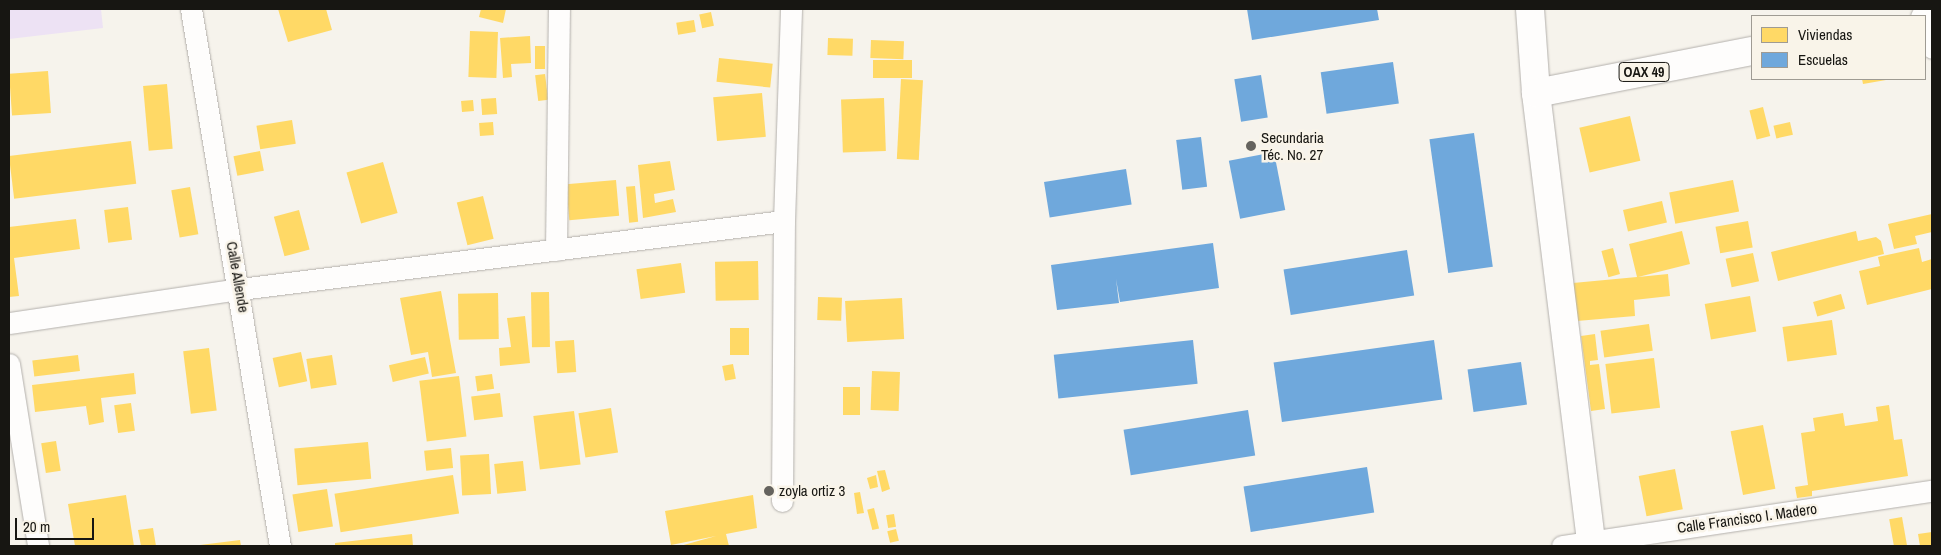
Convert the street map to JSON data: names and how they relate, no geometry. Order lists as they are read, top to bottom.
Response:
{
  "streets": {
    "street": ["OAX 49", "Calle Allende", "Calle Francisco I. Madero"]
  },
  "places": ["Secundaria Téc. No. 27", "zoyla ortiz 3"],
  "legend": ["Viviendas", "Escuelas"],
  "scale_bar": "20 m"
}
